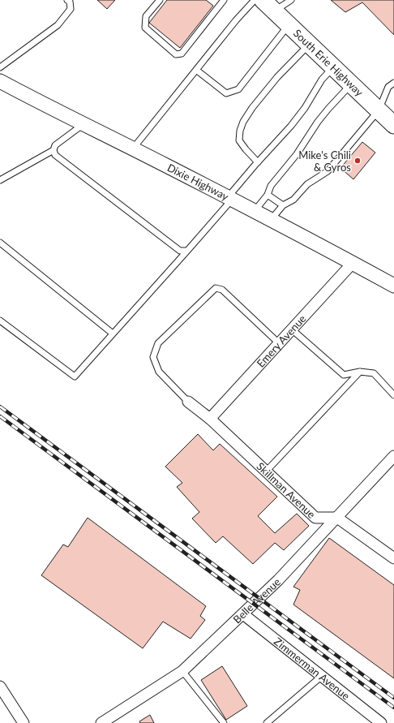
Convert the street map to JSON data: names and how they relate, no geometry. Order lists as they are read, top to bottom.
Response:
{
  "streets": {
    "main road": ["South Erie Highway"],
    "street": [
      "Dixie Highway",
      "Emery Avenue",
      "Skillman Avenue",
      "Belle Avenue",
      "Zimmerman Avenue"
    ]
  },
  "crossings": [
    ["Dixie Highway", "Emery Avenue"],
    ["Emery Avenue", "Skillman Avenue"],
    ["Skillman Avenue", "Belle Avenue"],
    ["Belle Avenue", "Zimmerman Avenue"]
  ],
  "places": ["Mike's Chili & Gyros"]
}
